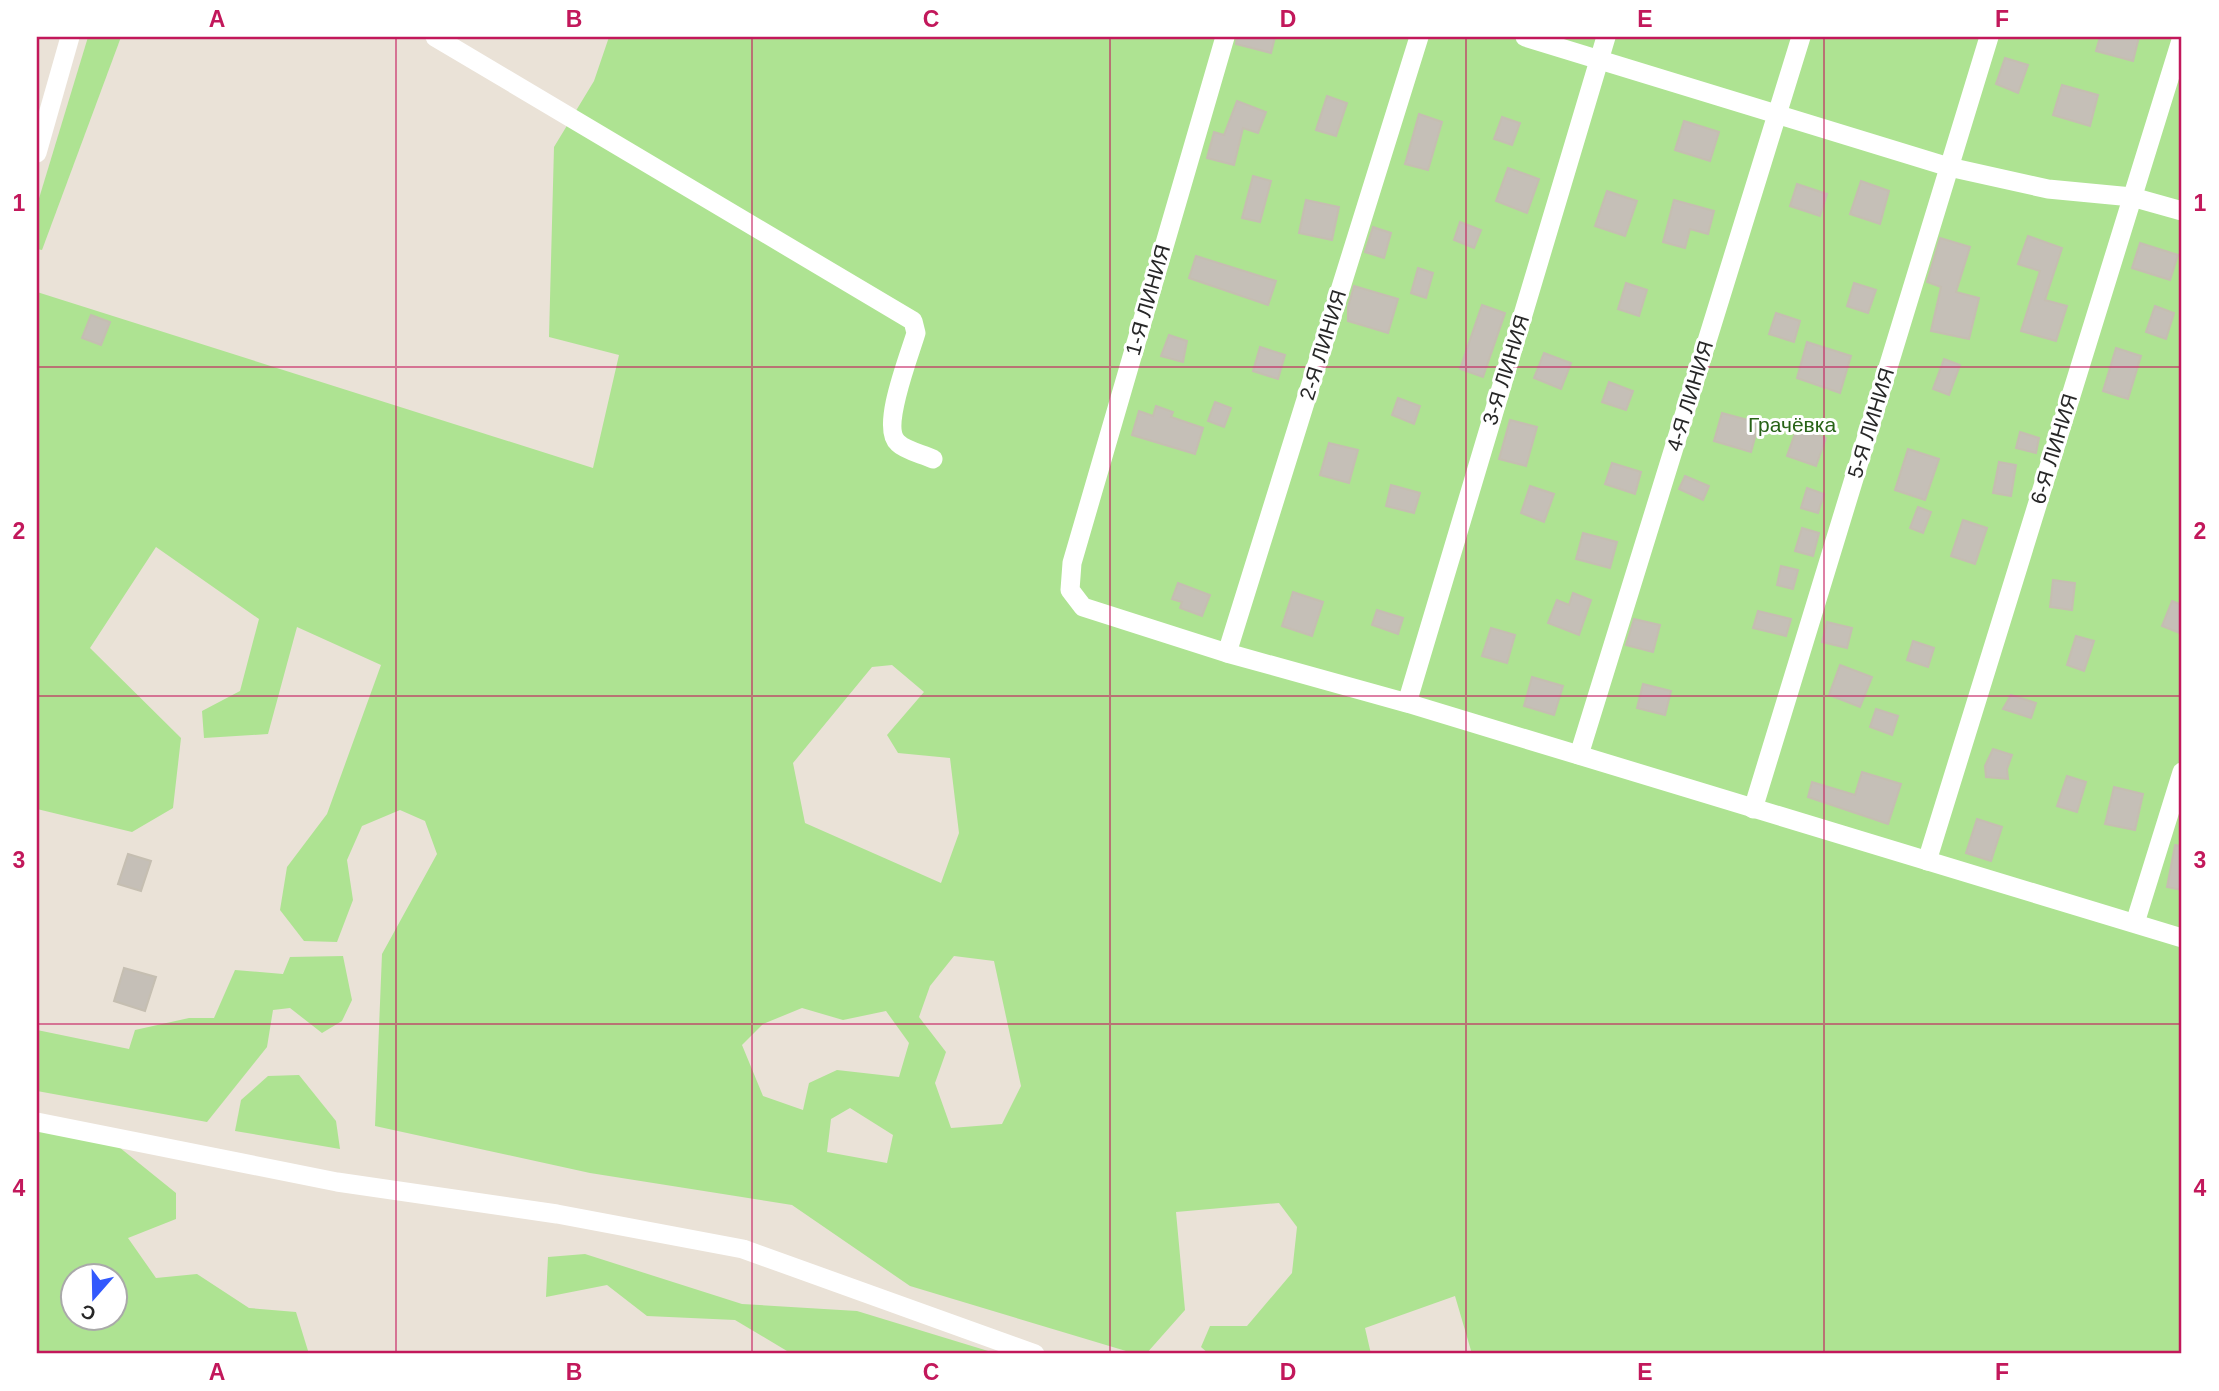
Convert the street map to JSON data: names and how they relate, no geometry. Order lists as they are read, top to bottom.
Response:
{
  "streets": {
    "street": [
      "1-Я ЛИНИЯ",
      "2-Я ЛИНИЯ",
      "3-Я ЛИНИЯ",
      "4-Я ЛИНИЯ",
      "5-Я ЛИНИЯ",
      "6-Я ЛИНИЯ"
    ]
  },
  "crossings": [
    ["1-Я ЛИНИЯ", "2-Я ЛИНИЯ"]
  ],
  "parks": ["Грачёвка"],
  "north": "bottom",
  "grid": {
    "columns": [
      "A",
      "B",
      "C",
      "D",
      "E",
      "F"
    ],
    "rows": [
      "1",
      "2",
      "3",
      "4"
    ]
  }
}
